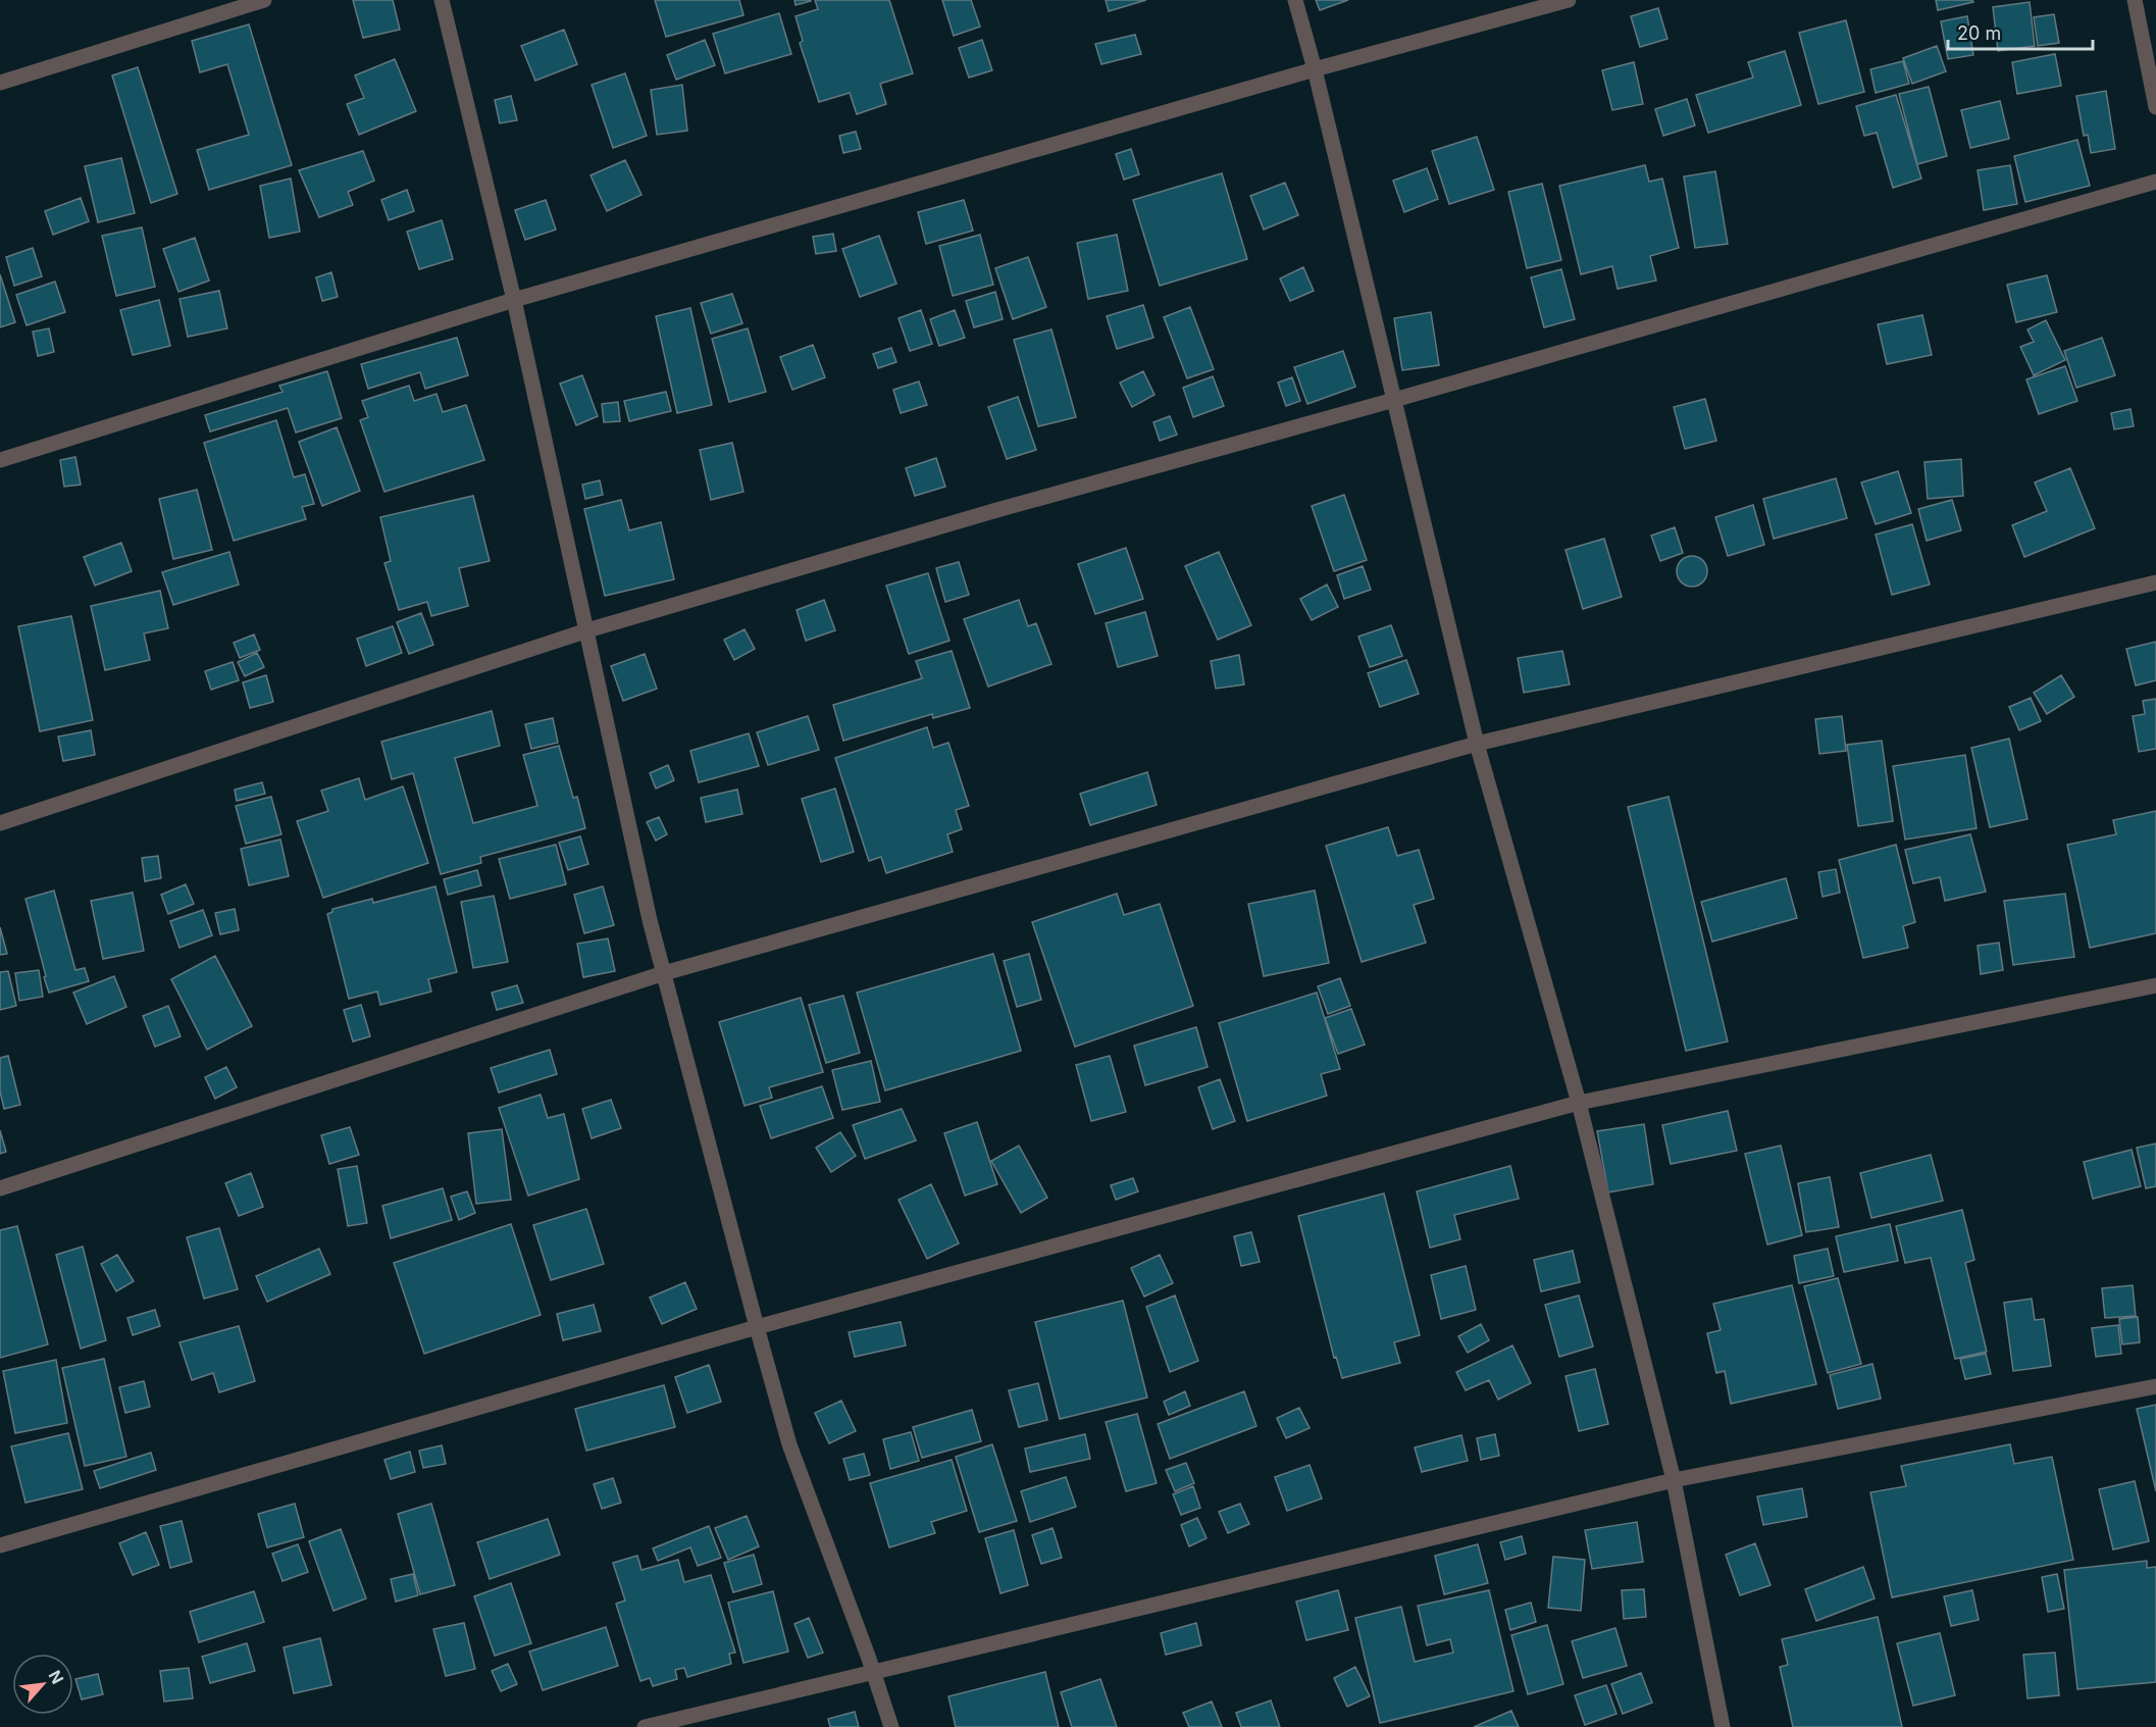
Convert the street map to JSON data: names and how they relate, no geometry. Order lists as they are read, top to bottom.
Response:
{
  "scale_bar": "20 m",
  "north": "top right"
}
